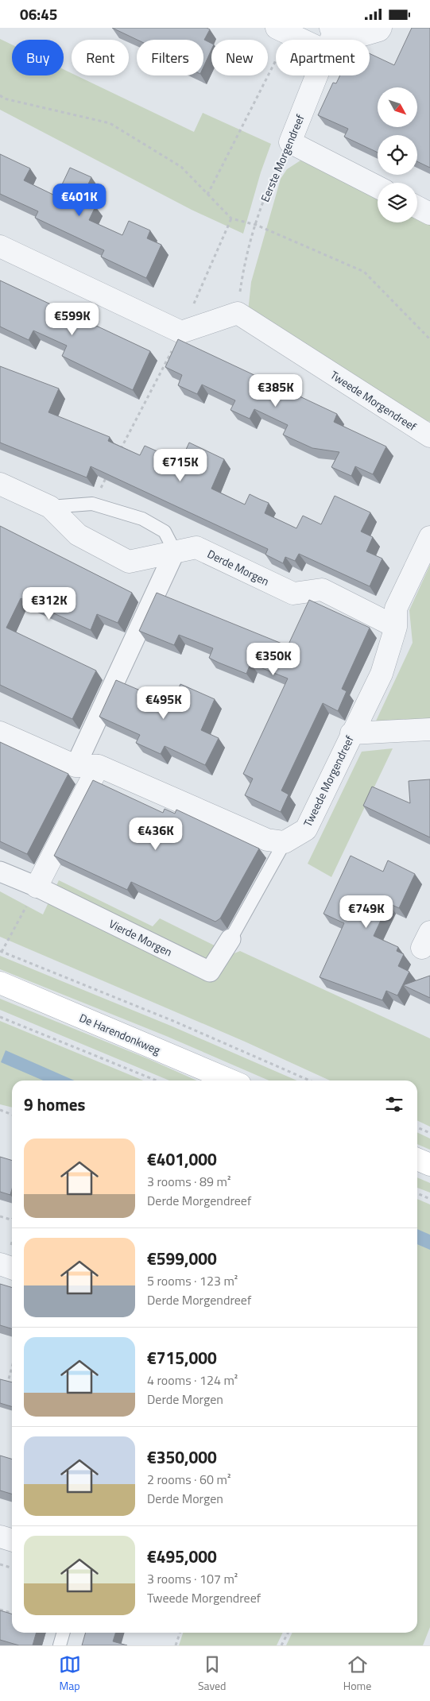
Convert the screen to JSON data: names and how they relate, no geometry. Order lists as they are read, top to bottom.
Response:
{
  "streets": {
    "main road": ["De Harendonkweg"],
    "street": [
      "Eerste Morgendreef",
      "Tweede Morgendreef",
      "Derde Morgen",
      "Vierde Morgen"
    ]
  },
  "crossings": [
    ["Eerste Morgendreef", "Tweede Morgendreef"],
    ["Tweede Morgendreef", "Derde Morgen"]
  ],
  "north": "bottom right",
  "page": {
    "status": "06:45",
    "chip": [
      "Buy",
      "Rent",
      "Filters",
      "New",
      "Apartment"
    ],
    "price": [
      "€401K",
      "€599K",
      "€385K",
      "€715K",
      "€312K",
      "€350K",
      "€495K",
      "€436K",
      "€749K"
    ],
    "heading": "9 homes",
    "list": [
      {
        "name": "€401,000",
        "note": "3 rooms · 89 m² · Derde Morgendreef"
      },
      {
        "name": "€599,000",
        "note": "5 rooms · 123 m² · Derde Morgendreef"
      },
      {
        "name": "€715,000",
        "note": "4 rooms · 124 m² · Derde Morgen"
      },
      {
        "name": "€350,000",
        "note": "2 rooms · 60 m² · Derde Morgen"
      },
      {
        "name": "€495,000",
        "note": "3 rooms · 107 m² · Tweede Morgendreef"
      }
    ],
    "tabs": ["Map", "Saved", "Home"]
  }
}
